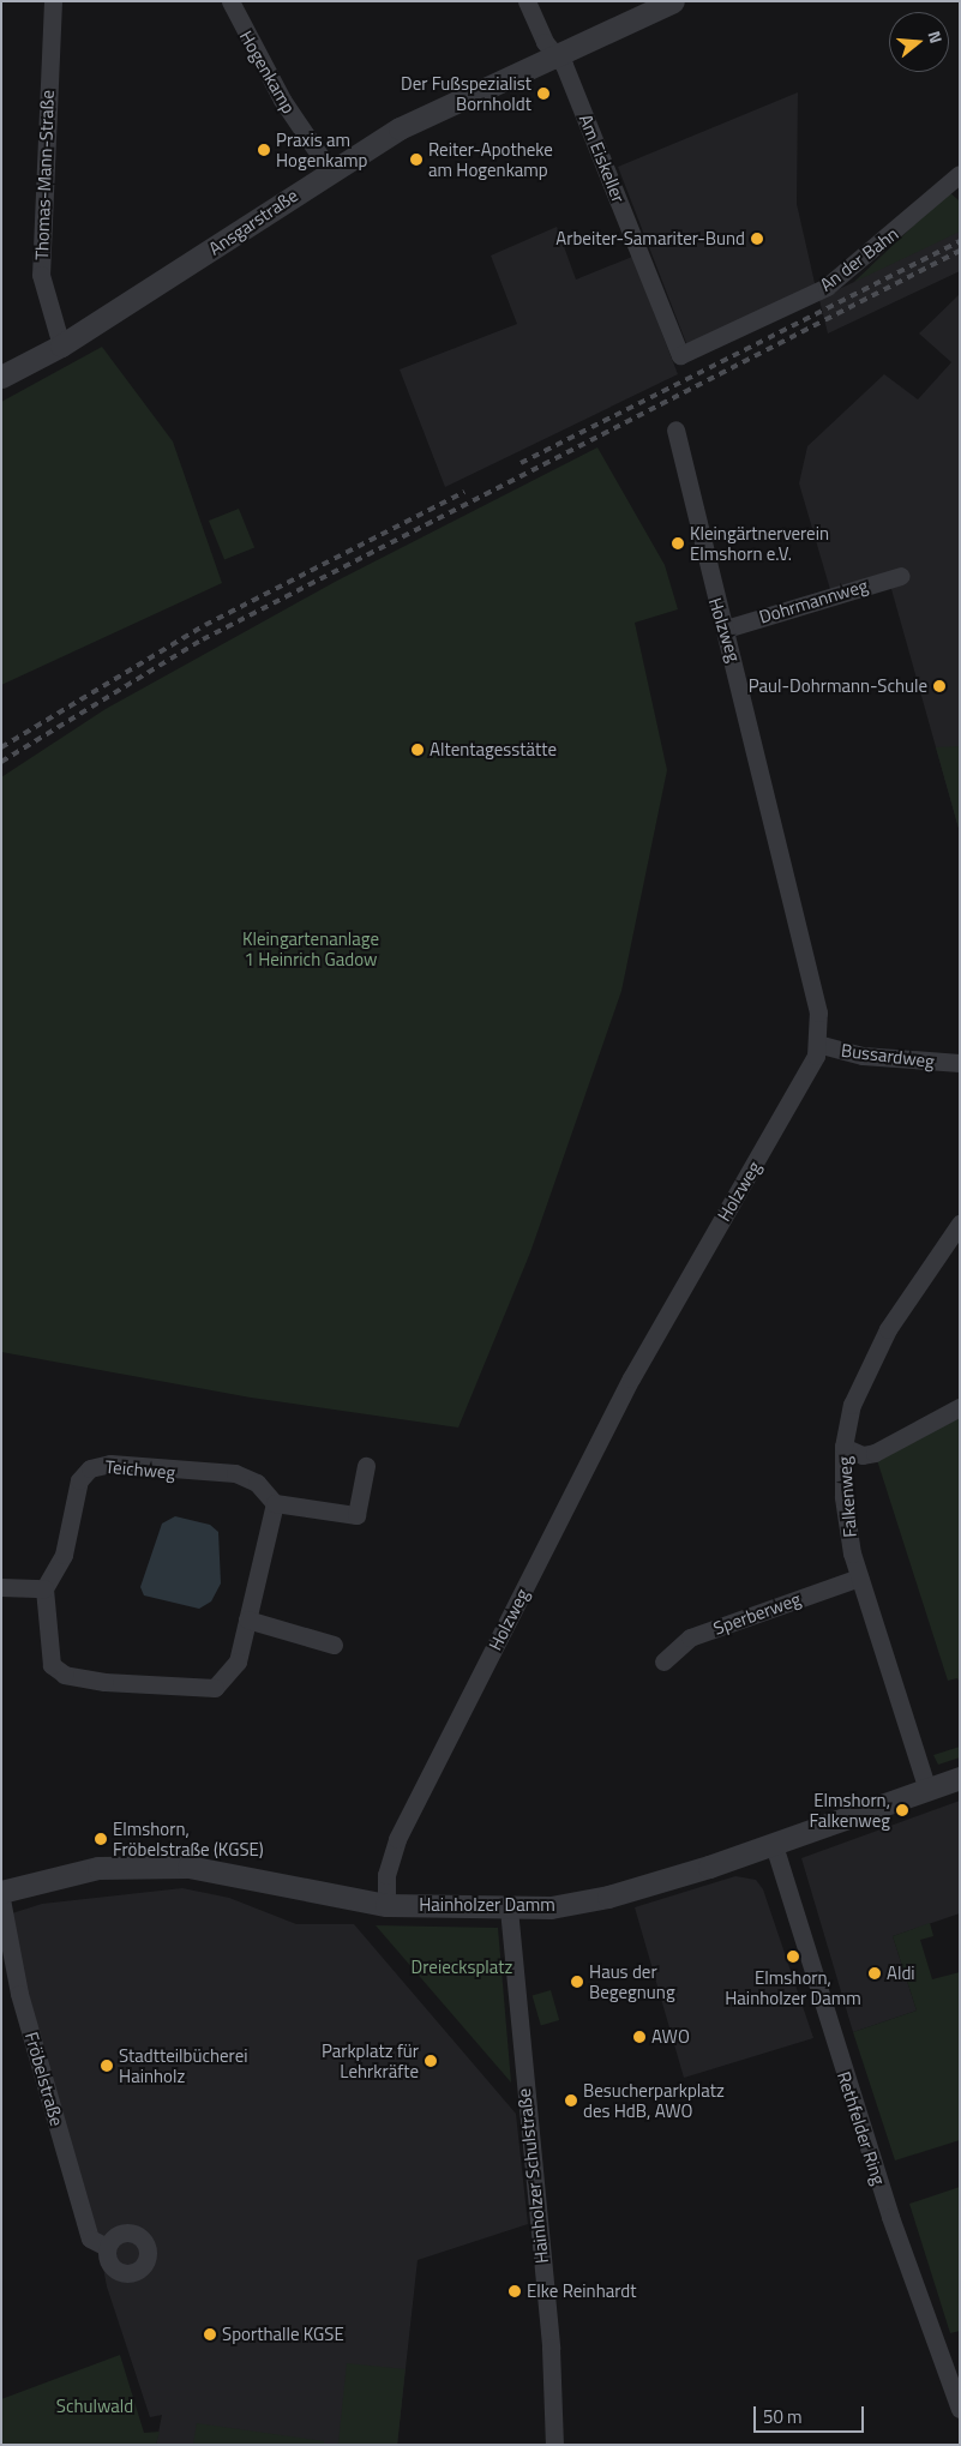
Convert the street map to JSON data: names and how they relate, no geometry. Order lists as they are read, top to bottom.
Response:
{
  "streets": {
    "street": [
      "Hogenkamp",
      "Am Eiskeller",
      "Thomas-Mann-Straße",
      "Ansgarstraße",
      "An der Bahn",
      "Dohrmannweg",
      "Holzweg",
      "Bussardweg",
      "Teichweg",
      "Falkenweg",
      "Sperberweg",
      "Hainholzer Damm",
      "Fröbelstraße",
      "Rethfelder Ring",
      "Hainholzer Schulstraße"
    ]
  },
  "crossings": [
    ["Hogenkamp", "Ansgarstraße"],
    ["Am Eiskeller", "Ansgarstraße"],
    ["Am Eiskeller", "An der Bahn"],
    ["Thomas-Mann-Straße", "Ansgarstraße"],
    ["Dohrmannweg", "Holzweg"],
    ["Holzweg", "Bussardweg"],
    ["Holzweg", "Hainholzer Damm"],
    ["Falkenweg", "Sperberweg"],
    ["Falkenweg", "Hainholzer Damm"],
    ["Hainholzer Damm", "Rethfelder Ring"],
    ["Hainholzer Damm", "Hainholzer Schulstraße"]
  ],
  "parks": ["Kleingartenanlage 1 Heinrich Gadow", "Dreiecksplatz", "Schulwald"],
  "places": [
    "Der Fußspezialist Bornholdt",
    "Praxis am Hogenkamp",
    "Reiter-Apotheke am Hogenkamp",
    "Arbeiter-Samariter-Bund",
    "Kleingärtnerverein Elmshorn e.V.",
    "Paul-Dohrmann-Schule",
    "Altentagesstätte",
    "Elmshorn, Falkenweg",
    "Elmshorn, Fröbelstraße (KGSE)",
    "Elmshorn, Hainholzer Damm",
    "Aldi",
    "Haus der Begegnung",
    "AWO",
    "Parkplatz für Lehrkräfte",
    "Stadtteilbücherei Hainholz",
    "Besucherparkplatz des HdB, AWO",
    "Elke Reinhardt",
    "Sporthalle KGSE"
  ],
  "scale_bar": "50 m",
  "north": "right"
}
